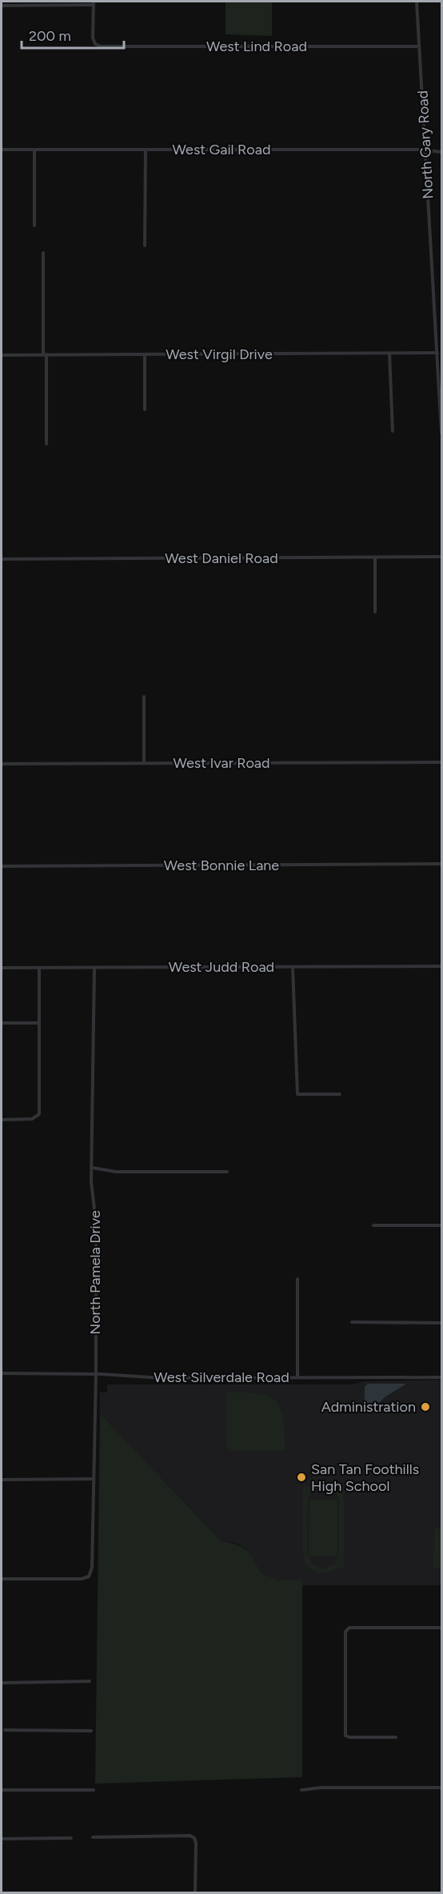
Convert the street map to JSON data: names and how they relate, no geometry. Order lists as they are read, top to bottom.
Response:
{
  "streets": {
    "street": [
      "West Lind Road",
      "North Gary Road",
      "West Gail Road",
      "West Virgil Drive",
      "West Daniel Road",
      "West Ivar Road",
      "West Bonnie Lane",
      "West Judd Road",
      "North Pamela Drive",
      "West Silverdale Road"
    ]
  },
  "crossings": [
    ["West Lind Road", "North Gary Road"],
    ["North Gary Road", "West Gail Road"],
    ["North Gary Road", "West Virgil Drive"],
    ["West Judd Road", "North Pamela Drive"],
    ["North Pamela Drive", "West Silverdale Road"]
  ],
  "places": ["Administration", "San Tan Foothills High School"],
  "scale_bar": "200 m"
}
